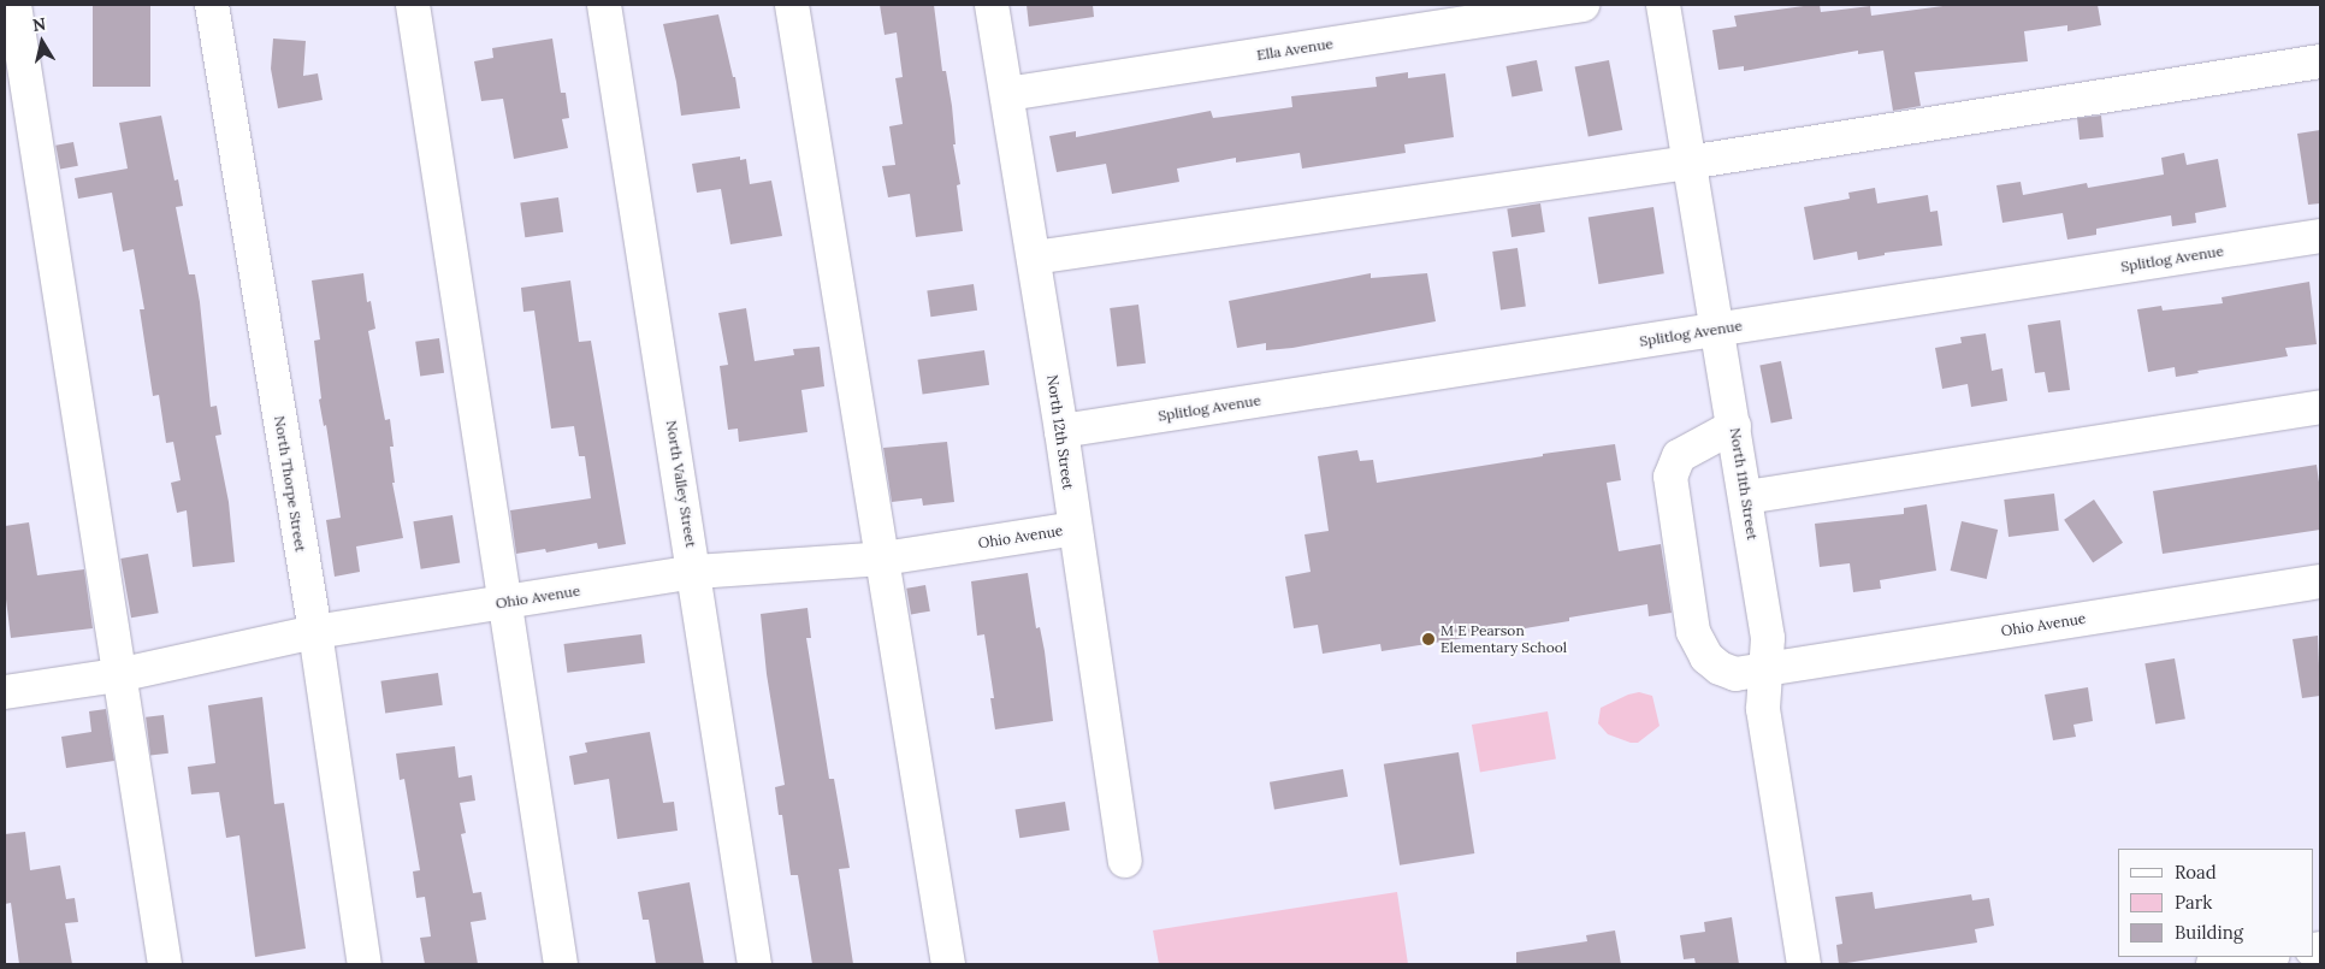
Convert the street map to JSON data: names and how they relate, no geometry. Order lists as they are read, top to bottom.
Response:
{
  "streets": {
    "street": [
      "Ella Avenue",
      "Splitlog Avenue",
      "North 12th Street",
      "North Thorpe Street",
      "North Valley Street",
      "North 11th Street",
      "Ohio Avenue"
    ]
  },
  "crossings": [
    ["Ella Avenue", "North 12th Street"],
    ["Splitlog Avenue", "North 12th Street"],
    ["Splitlog Avenue", "North 11th Street"],
    ["North 12th Street", "Ohio Avenue"],
    ["North Thorpe Street", "Ohio Avenue"],
    ["North Valley Street", "Ohio Avenue"],
    ["North 11th Street", "Ohio Avenue"]
  ],
  "places": ["M E Pearson Elementary School"],
  "legend": ["Road", "Park", "Building"],
  "north": "top"
}
